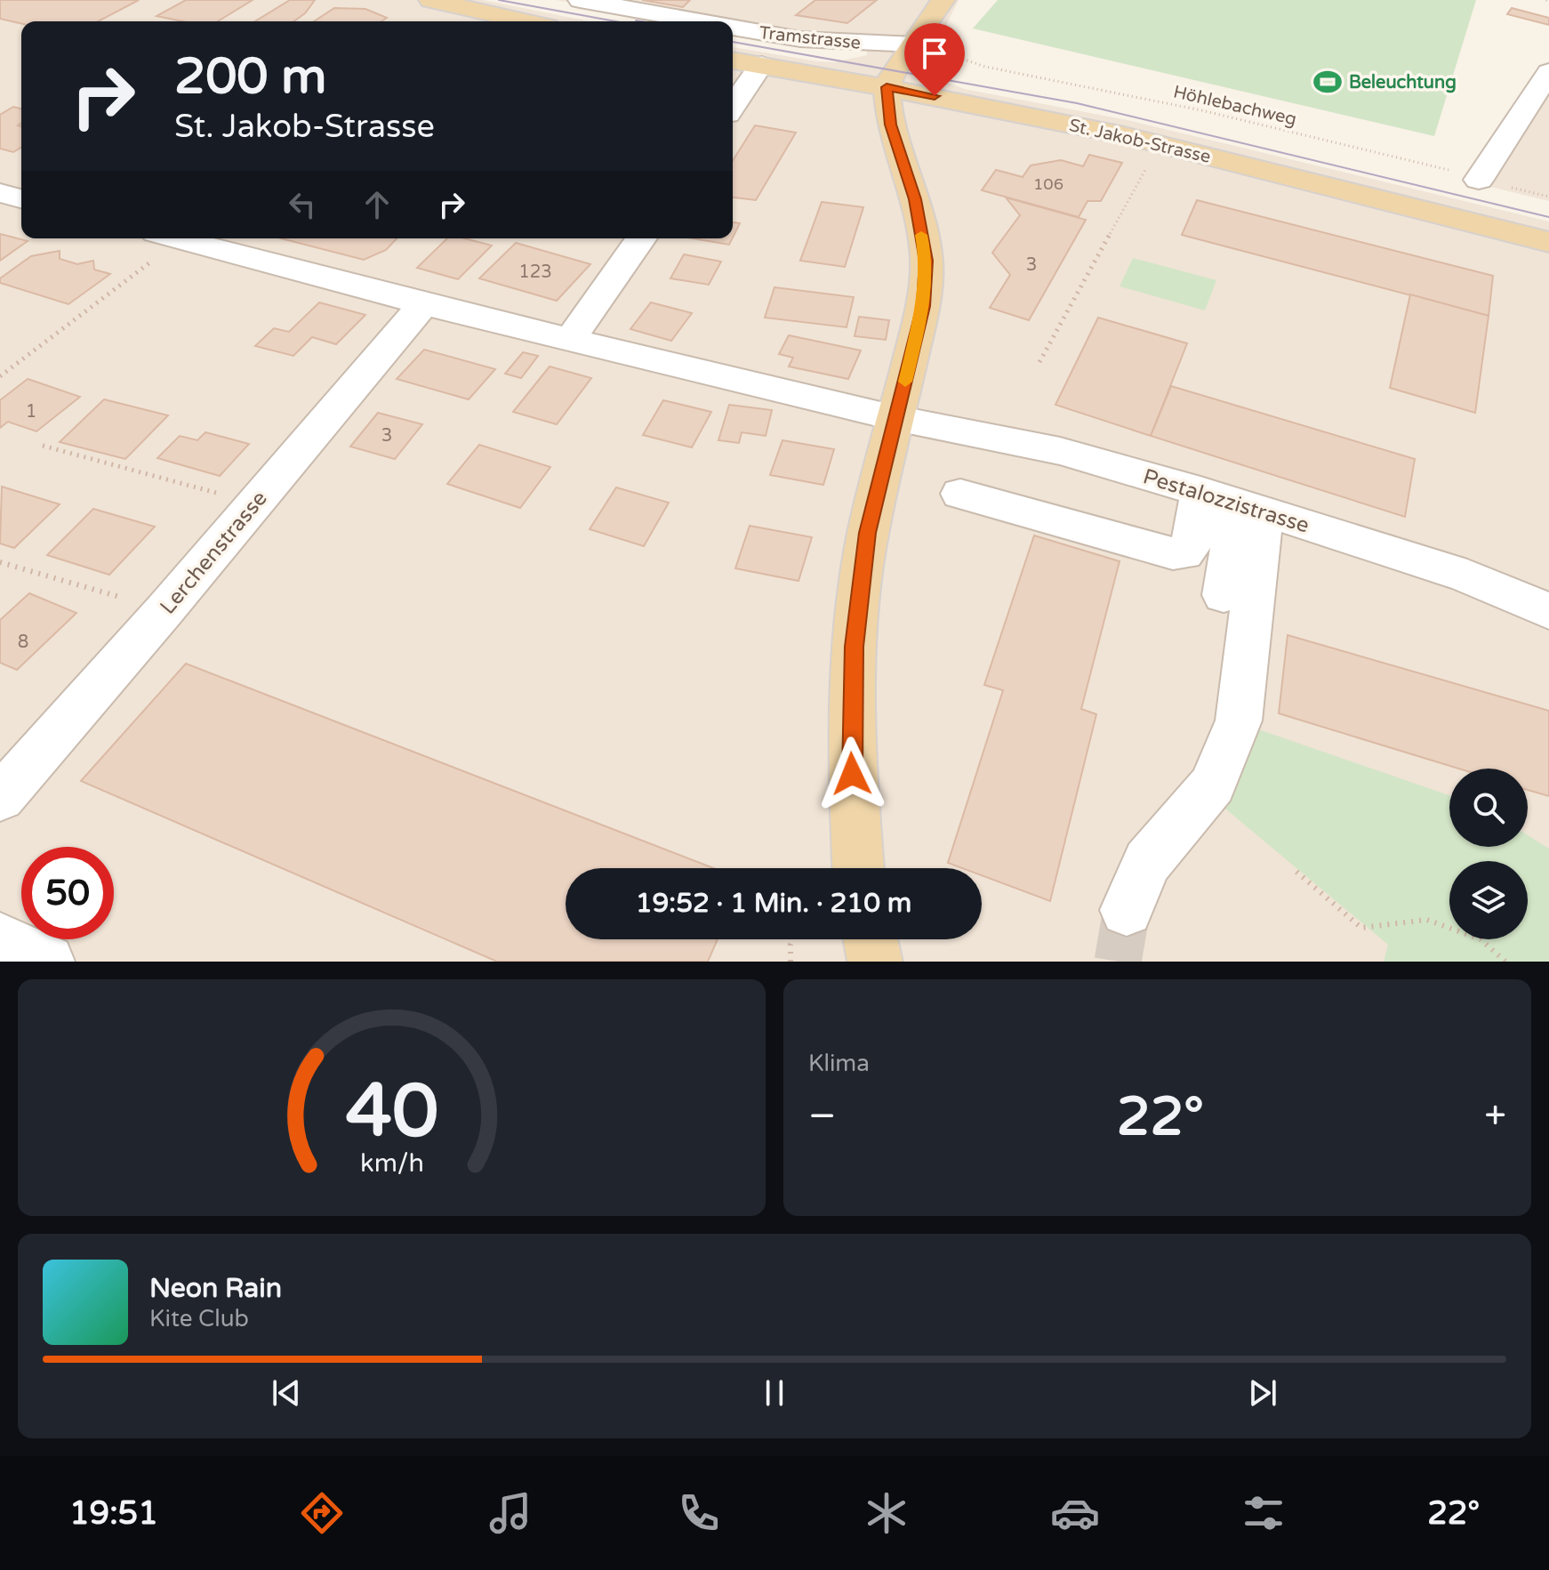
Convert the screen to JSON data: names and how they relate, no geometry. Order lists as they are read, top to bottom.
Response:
{
  "streets": {
    "main road": ["St. Jakob-Strasse"],
    "street": ["Tramstrasse", "Pestalozzistrasse", "Lerchenstrasse"],
    "path": ["Höhlebachweg"]
  },
  "crossings": [
    ["Tramstrasse", "Höhlebachweg"],
    ["Pestalozzistrasse", "Lerchenstrasse"]
  ],
  "places": {
    "sports": ["Beleuchtung"]
  },
  "house_numbers": [
    "106",
    "3",
    "123",
    "1",
    "3",
    "8"
  ],
  "page": {
    "turn": ["200 m", "St. Jakob-Strasse"],
    "limit": "50",
    "trip": "19:52 · 1 Min. · 210 m",
    "tile": "Klima",
    "heat": ["−", "22°", "+"],
    "song": ["Neon Rain", "Kite Club"],
    "tabs": ["19:51", "22°"],
    "gauge": ["40", "km/h"]
  }
}
